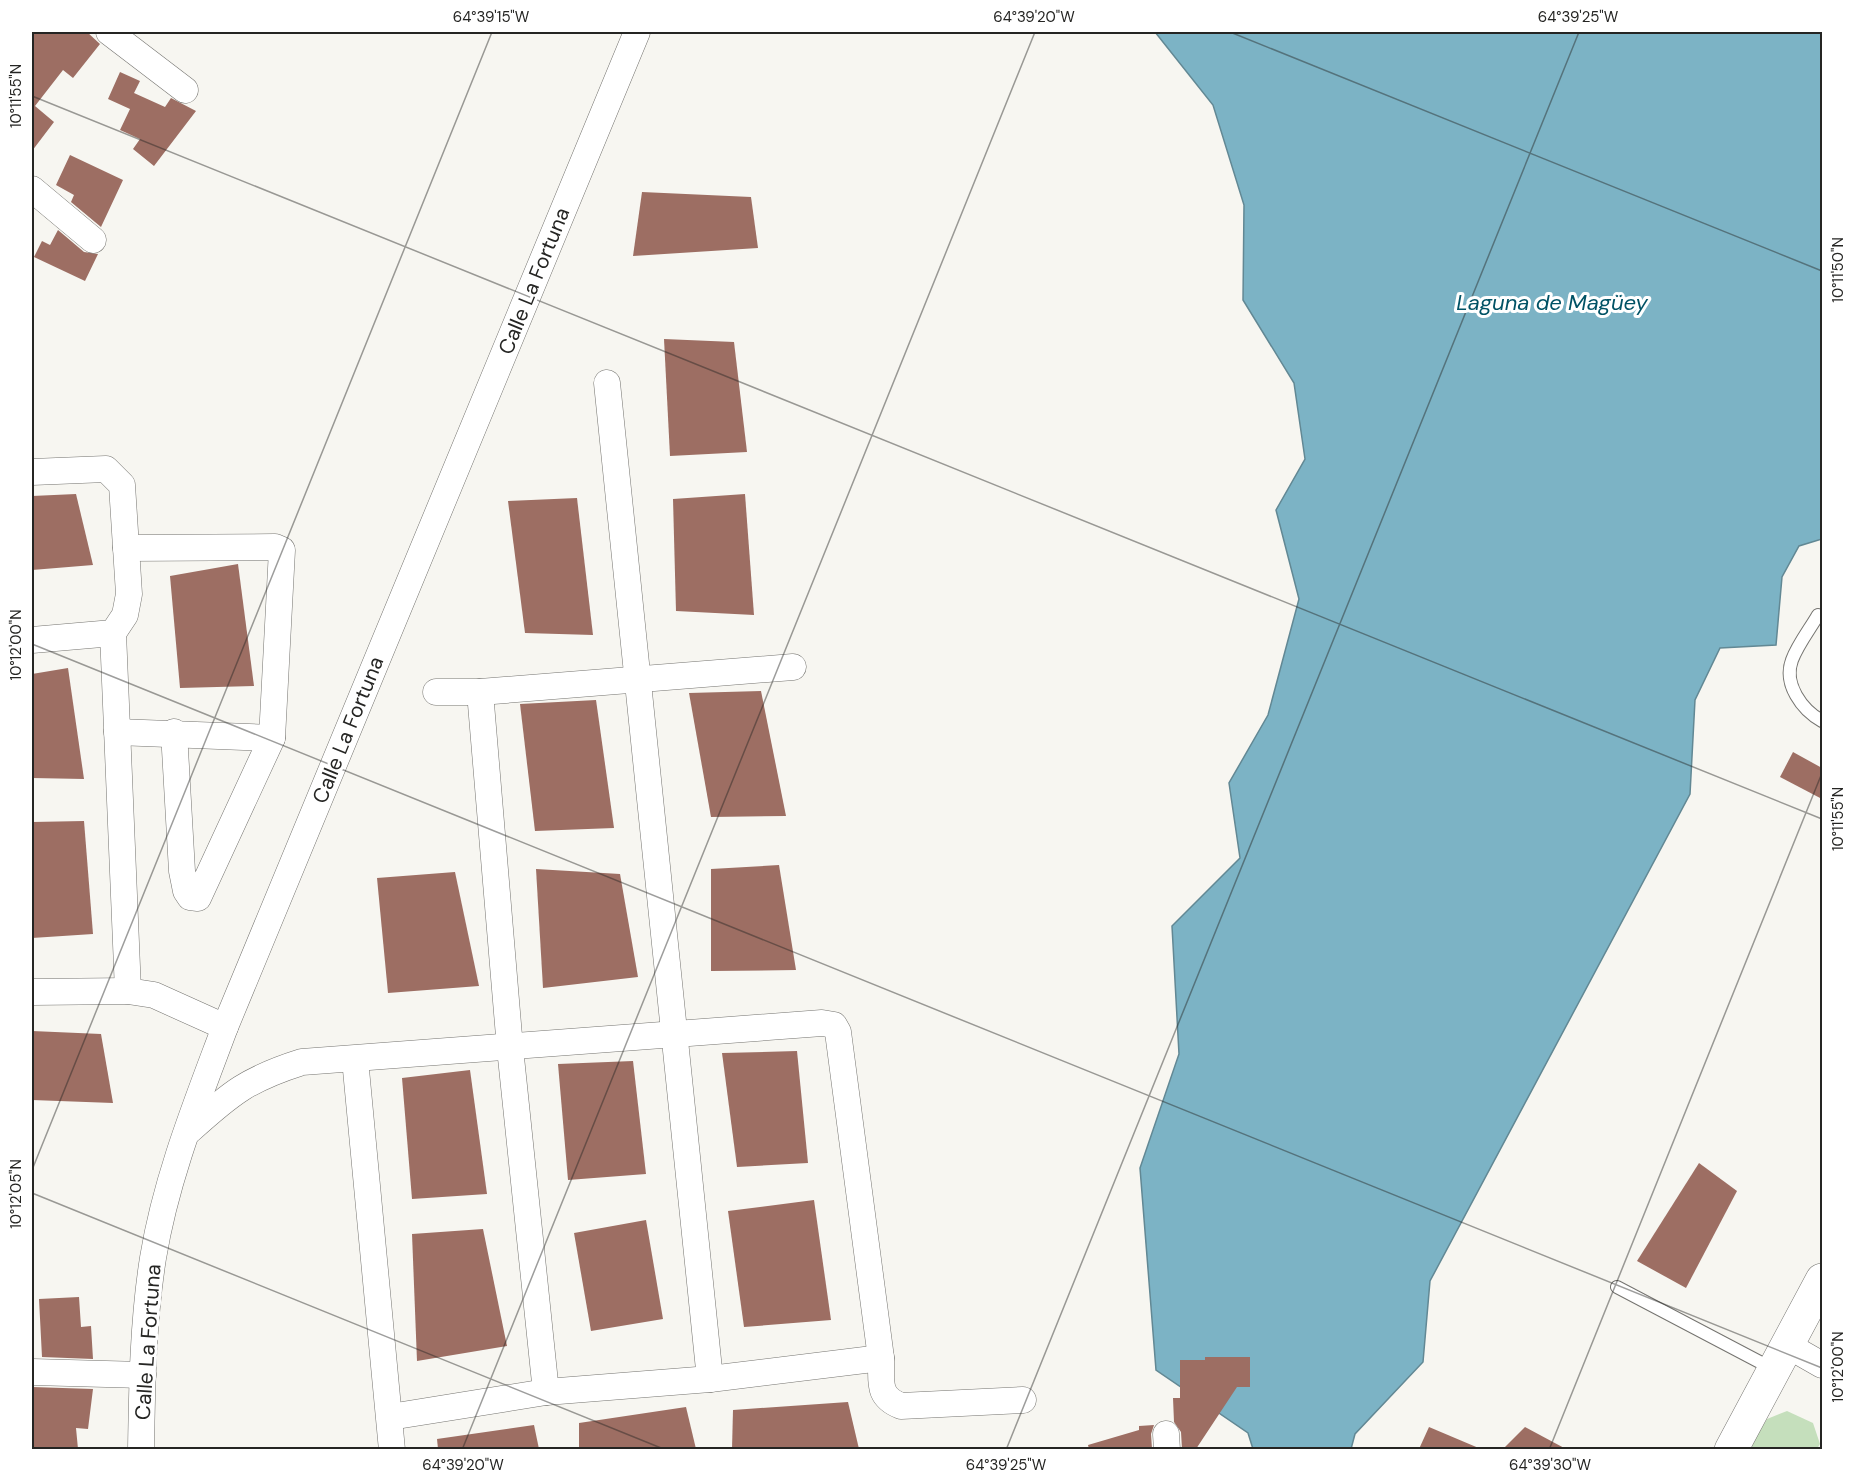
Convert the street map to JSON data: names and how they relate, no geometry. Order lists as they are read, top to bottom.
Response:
{
  "streets": {
    "street": ["Calle La Fortuna"]
  },
  "water": ["Laguna de Magüey"],
  "coordinates": [
    "64°39'15\"W",
    "64°39'20\"W",
    "64°39'25\"W",
    "10°11'55\"N",
    "10°11'50\"N",
    "10°12'00\"N",
    "10°12'05\"N",
    "64°39'30\"W"
  ]
}
